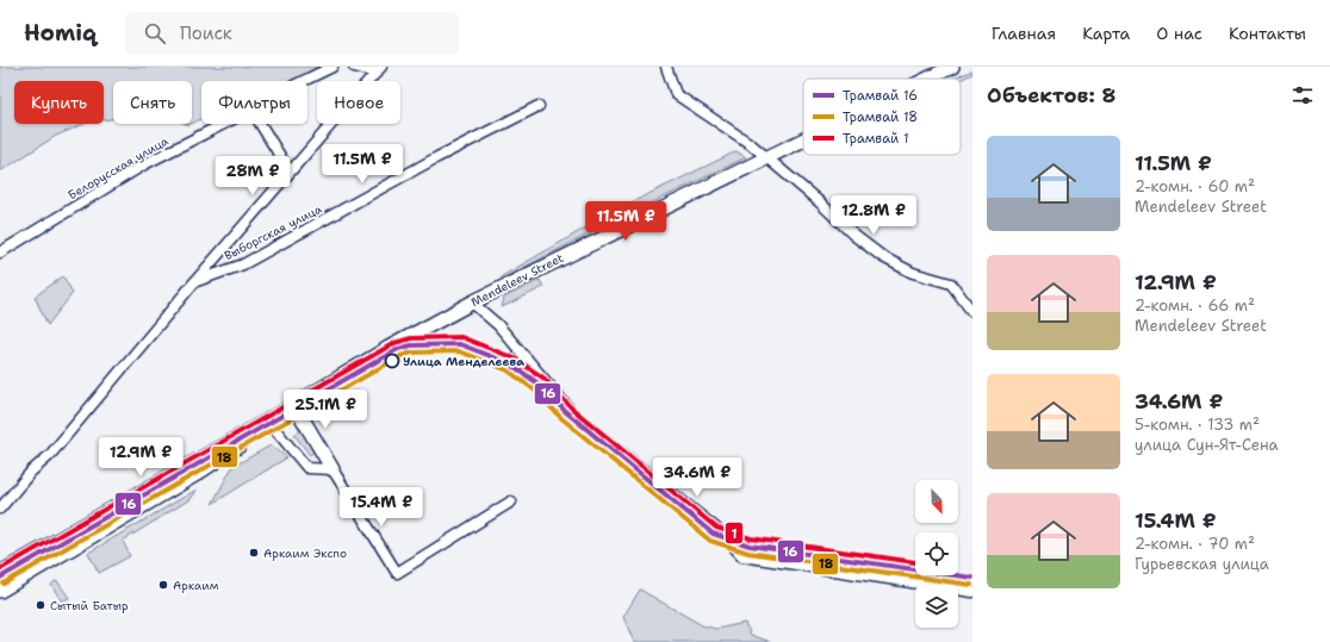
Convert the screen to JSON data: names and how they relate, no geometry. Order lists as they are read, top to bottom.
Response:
{
  "streets": {
    "main road": ["Mendeleev Street"],
    "street": ["Белорусская улица", "Выборгская улица"]
  },
  "places": [
    "Улица Менделеева",
    "Аркаим Экспо",
    "Аркаим",
    "Сытый Батыр"
  ],
  "lines": ["tram line 1", "tram line 16", "tram line 18"],
  "legend": ["Трамвай 16", "Трамвай 18", "Трамвай 1"],
  "north": "bottom right",
  "page": {
    "header": "Homiq",
    "search": "Поиск",
    "nav": [
      "Главная",
      "Карта",
      "О нас",
      "Контакты"
    ],
    "heading": "Объектов: 8",
    "chip": [
      "Купить",
      "Снять",
      "Фильтры",
      "Новое"
    ],
    "list": [
      {
        "name": "11.5M ₽",
        "note": "2-комн. · 60 m² · Mendeleev Street"
      },
      {
        "name": "12.9M ₽",
        "note": "2-комн. · 66 m² · Mendeleev Street"
      },
      {
        "name": "34.6M ₽",
        "note": "5-комн. · 133 m² · улица Сун-Ят-Сена"
      },
      {
        "name": "15.4M ₽",
        "note": "2-комн. · 70 m² · Гурьевская улица"
      }
    ],
    "price": [
      "11.5M ₽",
      "28M ₽",
      "12.8M ₽",
      "11.5M ₽",
      "25.1M ₽",
      "12.9M ₽",
      "34.6M ₽",
      "15.4M ₽"
    ]
  }
}
